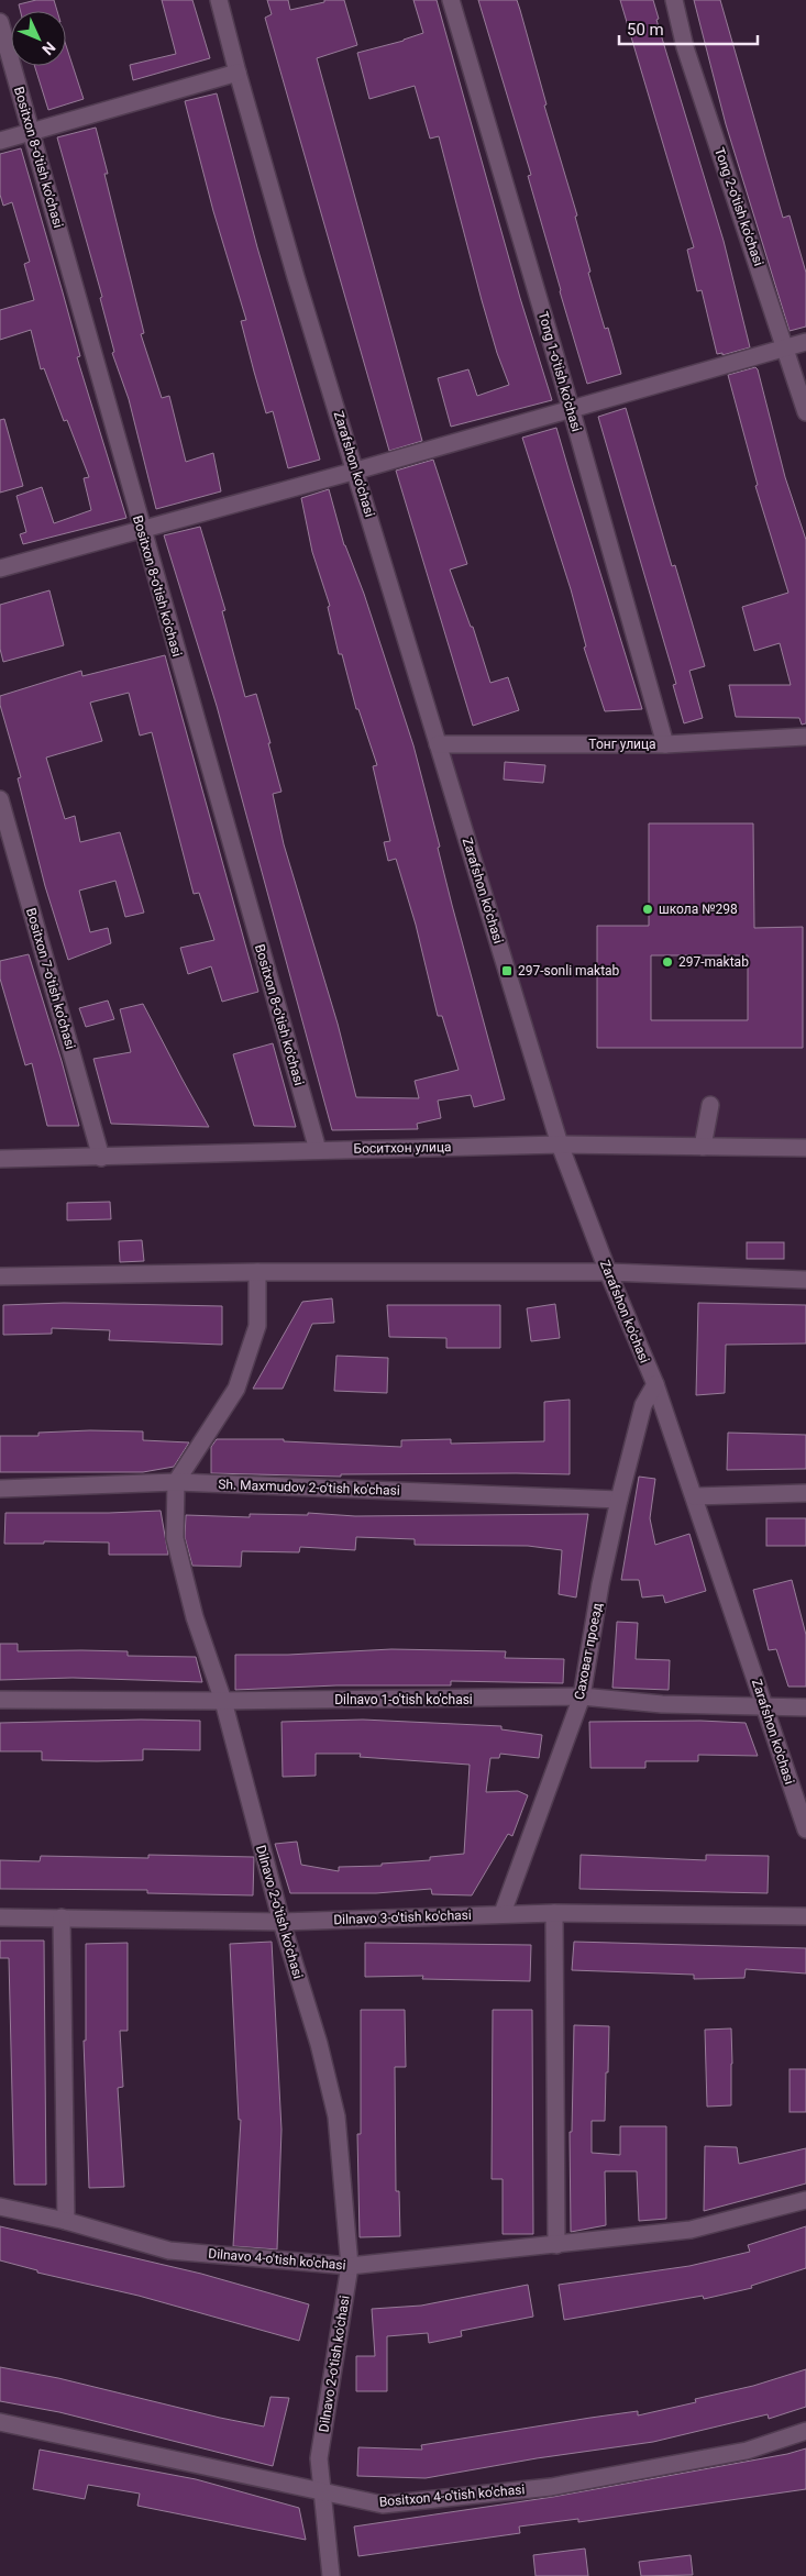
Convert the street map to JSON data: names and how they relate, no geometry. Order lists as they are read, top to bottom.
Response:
{
  "streets": {
    "street": [
      "Bositxon 8-o'tish ko'chasi",
      "Tong 2-o'tish ko'chasi",
      "Tong 1-o'tish ko'chasi",
      "Zarafshon ko'chasi",
      "Тонг улица",
      "Bositxon 7-o'tish ko'chasi",
      "Боситхон улица",
      "Sh. Maxmudov 2-o'tish ko'chasi",
      "Саховат проезд",
      "Dilnavo 1-o'tish ko'chasi",
      "Dilnavo 2-o'tish ko'chasi",
      "Dilnavo 3-o'tish ko'chasi",
      "Dilnavo 4-o'tish ko'chasi",
      "Bositxon 4-o'tish ko'chasi"
    ]
  },
  "crossings": [
    ["Bositxon 8-o'tish ko'chasi", "Боситхон улица"],
    ["Tong 1-o'tish ko'chasi", "Тонг улица"],
    ["Zarafshon ko'chasi", "Тонг улица"],
    ["Zarafshon ko'chasi", "Боситхон улица"],
    ["Zarafshon ko'chasi", "Саховат проезд"],
    ["Zarafshon ko'chasi", "Dilnavo 1-o'tish ko'chasi"],
    ["Bositxon 7-o'tish ko'chasi", "Боситхон улица"],
    ["Sh. Maxmudov 2-o'tish ko'chasi", "Саховат проезд"],
    ["Sh. Maxmudov 2-o'tish ko'chasi", "Dilnavo 2-o'tish ko'chasi"],
    ["Саховат проезд", "Dilnavo 1-o'tish ko'chasi"],
    ["Саховат проезд", "Dilnavo 3-o'tish ko'chasi"],
    ["Dilnavo 1-o'tish ko'chasi", "Dilnavo 2-o'tish ko'chasi"],
    ["Dilnavo 2-o'tish ko'chasi", "Dilnavo 3-o'tish ko'chasi"],
    ["Dilnavo 2-o'tish ko'chasi", "Dilnavo 4-o'tish ko'chasi"],
    ["Dilnavo 2-o'tish ko'chasi", "Bositxon 4-o'tish ko'chasi"]
  ],
  "places": {
    "other": ["школа №298", "297-maktab"],
    "transit": ["297-sonli maktab"]
  },
  "scale_bar": "50 m",
  "north": "bottom right"
}
